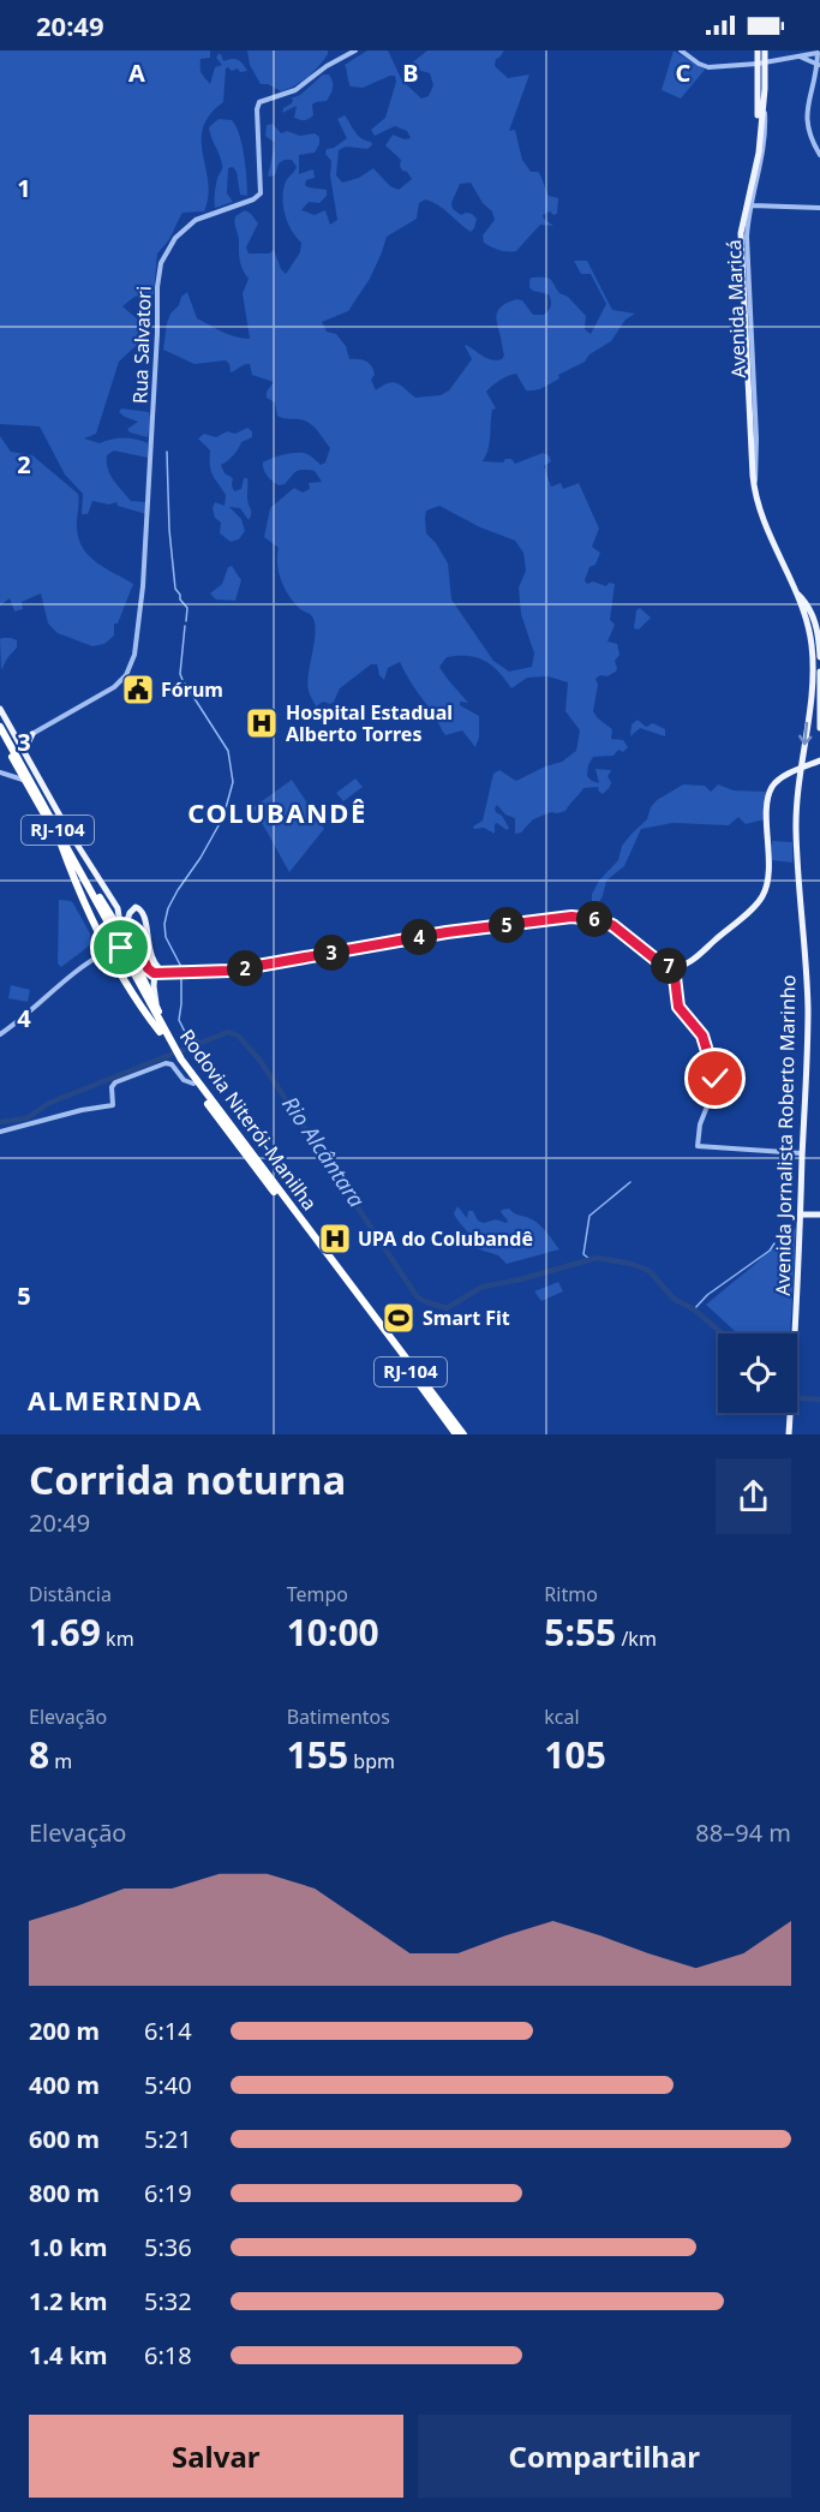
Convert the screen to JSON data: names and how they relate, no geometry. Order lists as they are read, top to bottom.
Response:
{
  "streets": {
    "highway": ["RJ-104", "Rodovia Niterói-Manilha"],
    "main road": ["Avenida Jornalista Roberto Marinho"],
    "street": ["Avenida Maricá", "Rua Salvatori"]
  },
  "crossings": [
    ["Avenida Maricá", "Avenida Jornalista Roberto Marinho"],
    ["RJ-104", "Rodovia Niterói-Manilha"]
  ],
  "districts": ["COLUBANDÊ", "ALMERINDA"],
  "water": ["Rio Alcântara"],
  "places": {
    "public building": ["Fórum"],
    "hospital": ["Hospital Estadual Alberto Torres", "UPA do Colubandê"],
    "sports": ["Smart Fit"]
  },
  "page": {
    "status": "20:49",
    "pins": [
      "6",
      "5",
      "4",
      "3",
      "7",
      "2"
    ],
    "heading": ["Corrida noturna", "20:49"],
    "stats": [
      ["Distância", "1.69 km"],
      ["Tempo", "10:00"],
      ["Ritmo", "5:55 /km"],
      ["Elevação", "8 m"],
      ["Batimentos", "155 bpm"],
      ["kcal", "105"]
    ],
    "chart": ["Elevação", "88–94 m"],
    "list": [
      {
        "name": "200 m",
        "note": "6:14"
      },
      {
        "name": "400 m",
        "note": "5:40"
      },
      {
        "name": "600 m",
        "note": "5:21"
      },
      {
        "name": "800 m",
        "note": "6:19"
      },
      {
        "name": "1.0 km",
        "note": "5:36"
      },
      {
        "name": "1.2 km",
        "note": "5:32"
      },
      {
        "name": "1.4 km",
        "note": "6:18"
      }
    ],
    "buttons": ["Salvar", "Compartilhar"]
  },
  "grid": {
    "columns": ["A", "B", "C"],
    "rows": [
      "1",
      "2",
      "3",
      "4",
      "5"
    ]
  }
}
